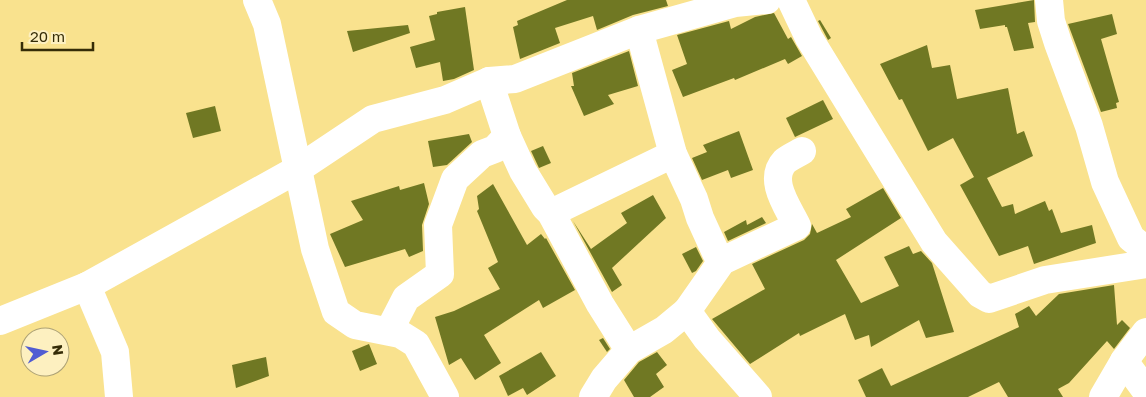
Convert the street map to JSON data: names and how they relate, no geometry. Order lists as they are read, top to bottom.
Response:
{
  "scale_bar": "20 m",
  "north": "right"
}
